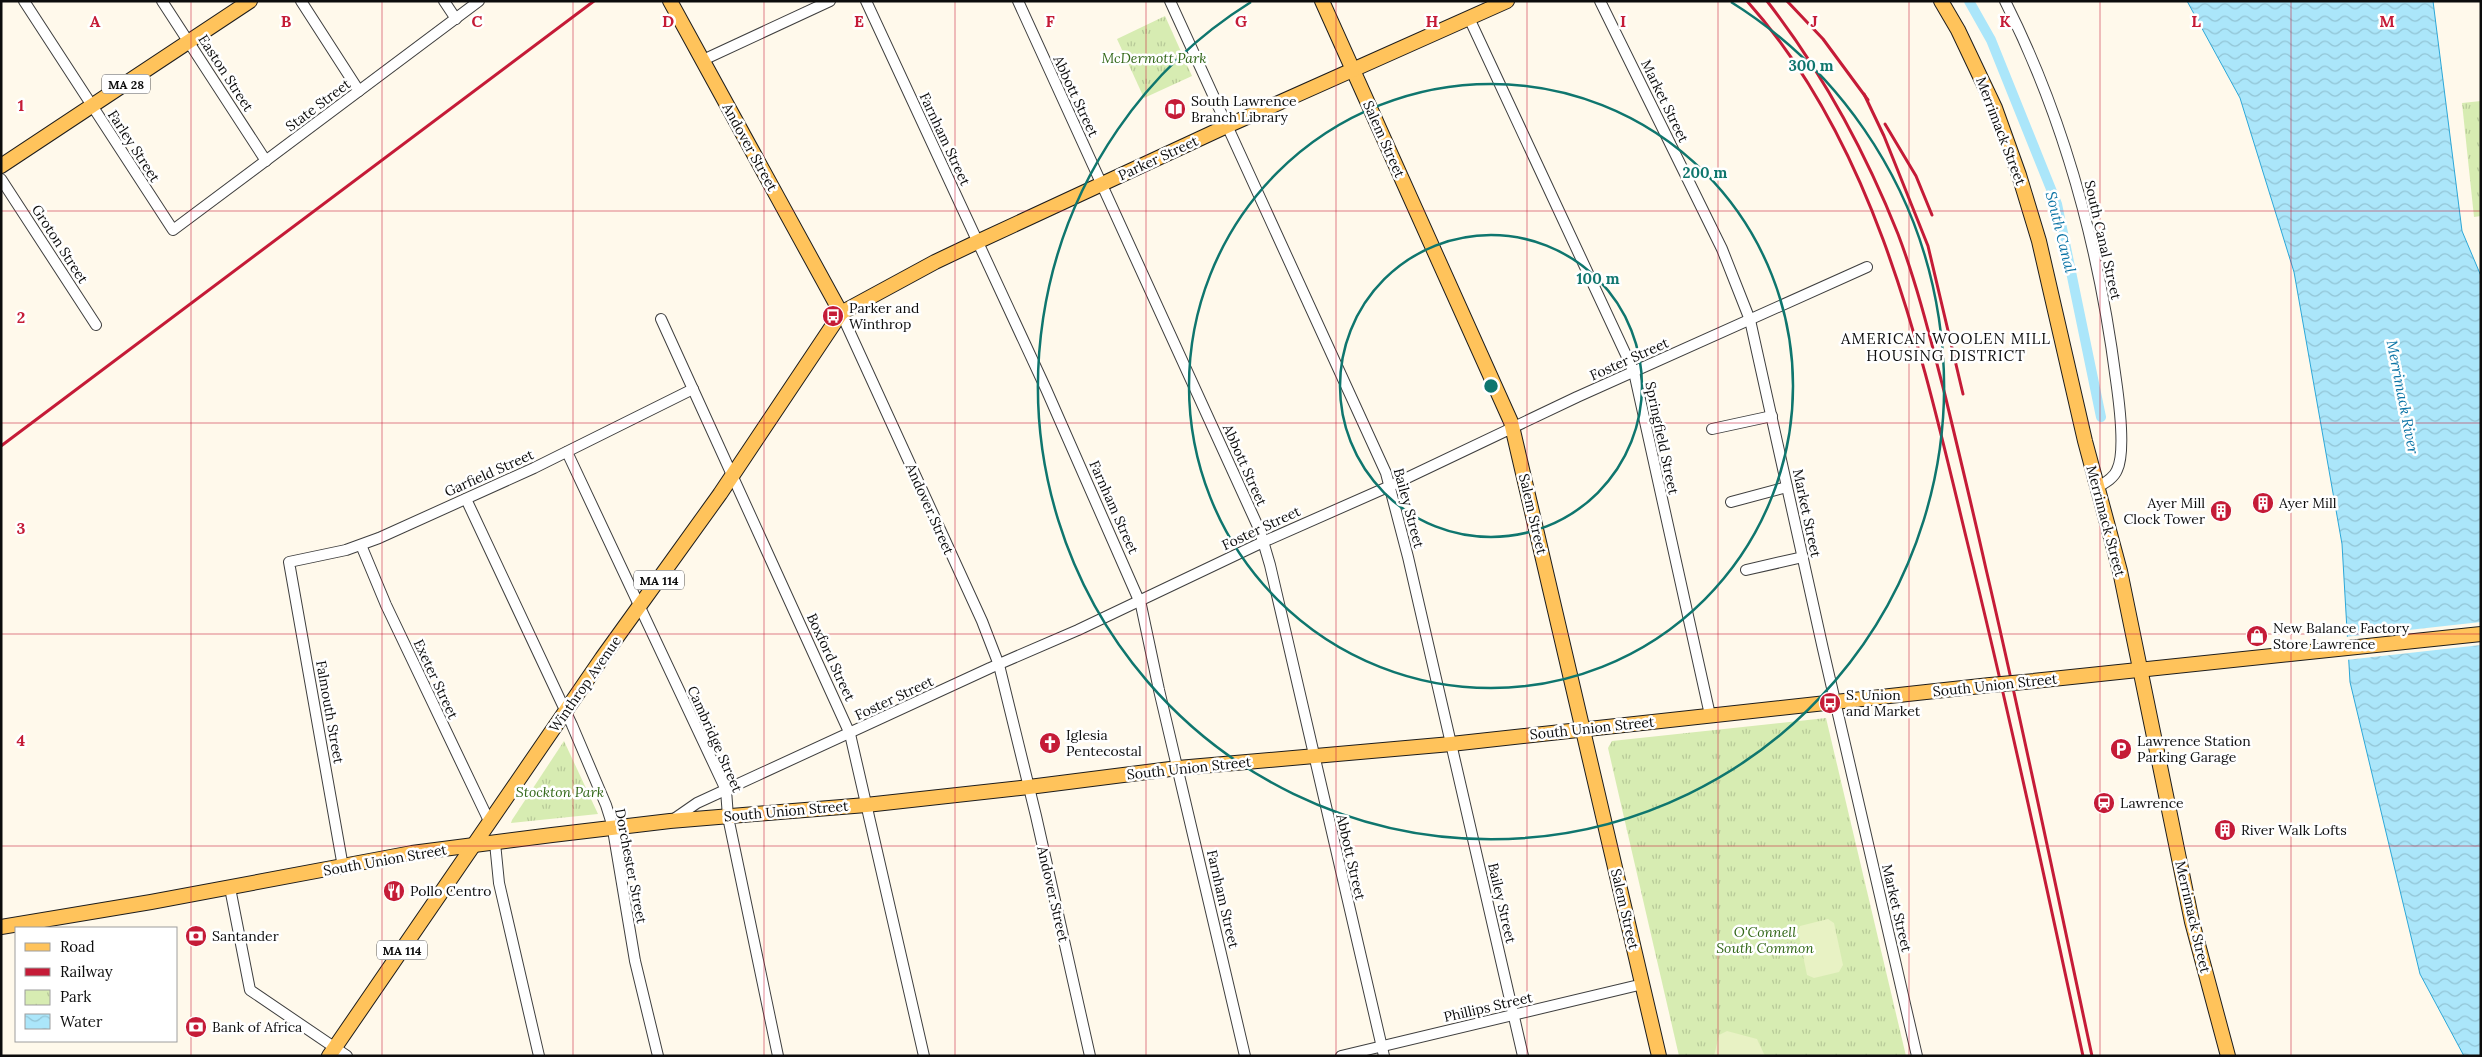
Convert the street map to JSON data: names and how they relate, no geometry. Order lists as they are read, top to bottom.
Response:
{
  "streets": {
    "main road": [
      "MA 28",
      "Merrimack Street",
      "Salem Street",
      "Andover Street",
      "Parker Street",
      "MA 114",
      "Winthrop Avenue",
      "South Union Street"
    ],
    "street": [
      "Easton Street",
      "Abbott Street",
      "Market Street",
      "State Street",
      "Farnham Street",
      "Farley Street",
      "South Canal Street",
      "Groton Street",
      "Foster Street",
      "Springfield Street",
      "Garfield Street",
      "Bailey Street",
      "Boxford Street",
      "Exeter Street",
      "Falmouth Street",
      "Cambridge Street",
      "Dorchester Street",
      "Phillips Street"
    ]
  },
  "crossings": [
    ["Easton Street", "MA 28"],
    ["Easton Street", "State Street"],
    ["MA 28", "Farley Street"],
    ["Abbott Street", "Parker Street"],
    ["Abbott Street", "Foster Street"],
    ["Abbott Street", "South Union Street"],
    ["Abbott Street", "Phillips Street"],
    ["Market Street", "Foster Street"],
    ["Market Street", "South Union Street"],
    ["State Street", "Farley Street"],
    ["Merrimack Street", "South Canal Street"],
    ["Merrimack Street", "South Union Street"],
    ["Farnham Street", "Parker Street"],
    ["Farnham Street", "Foster Street"],
    ["Farnham Street", "South Union Street"],
    ["Salem Street", "Parker Street"],
    ["Salem Street", "Foster Street"],
    ["Salem Street", "South Union Street"],
    ["Salem Street", "Phillips Street"],
    ["Andover Street", "Parker Street"],
    ["Andover Street", "Foster Street"],
    ["Andover Street", "Winthrop Avenue"],
    ["Andover Street", "South Union Street"],
    ["Parker Street", "Springfield Street"],
    ["Parker Street", "Bailey Street"],
    ["Parker Street", "Winthrop Avenue"],
    ["Foster Street", "Springfield Street"],
    ["Foster Street", "Bailey Street"],
    ["Foster Street", "Boxford Street"],
    ["Foster Street", "South Union Street"],
    ["Foster Street", "Cambridge Street"],
    ["Springfield Street", "South Union Street"],
    ["Garfield Street", "Boxford Street"],
    ["Garfield Street", "Exeter Street"],
    ["Garfield Street", "Falmouth Street"],
    ["Garfield Street", "Cambridge Street"],
    ["Garfield Street", "Dorchester Street"],
    ["Bailey Street", "South Union Street"],
    ["Bailey Street", "Phillips Street"],
    ["Boxford Street", "Winthrop Avenue"],
    ["Boxford Street", "South Union Street"],
    ["Exeter Street", "Winthrop Avenue"],
    ["Winthrop Avenue", "South Union Street"],
    ["Winthrop Avenue", "Cambridge Street"],
    ["Winthrop Avenue", "Dorchester Street"],
    ["South Union Street", "Falmouth Street"],
    ["South Union Street", "Cambridge Street"],
    ["South Union Street", "Dorchester Street"]
  ],
  "districts": ["AMERICAN WOOLEN MILL HOUSING DISTRICT"],
  "water": ["South Canal", "Merrimack River"],
  "parks": ["McDermott Park", "Stockton Park", "O'Connell South Common"],
  "places": {
    "library": ["South Lawrence Branch Library"],
    "bus stop": ["Parker and Winthrop", "S. Union and Market"],
    "building": ["Ayer Mill", "Ayer Mill Clock Tower", "River Walk Lofts"],
    "shop": ["New Balance Factory Store Lawrence"],
    "church": ["Iglesia Pentecostal"],
    "parking": ["Lawrence Station Parking Garage"],
    "station": ["Lawrence"],
    "restaurant": ["Pollo Centro"],
    "bank": ["Santander", "Bank of Africa"]
  },
  "legend": [
    "Road",
    "Railway",
    "Park",
    "Water"
  ],
  "grid": {
    "columns": [
      "A",
      "B",
      "C",
      "D",
      "E",
      "F",
      "G",
      "H",
      "I",
      "J",
      "K",
      "L",
      "M"
    ],
    "rows": [
      "1",
      "2",
      "3",
      "4"
    ]
  },
  "rings": ["300 m", "200 m", "100 m"]
}
